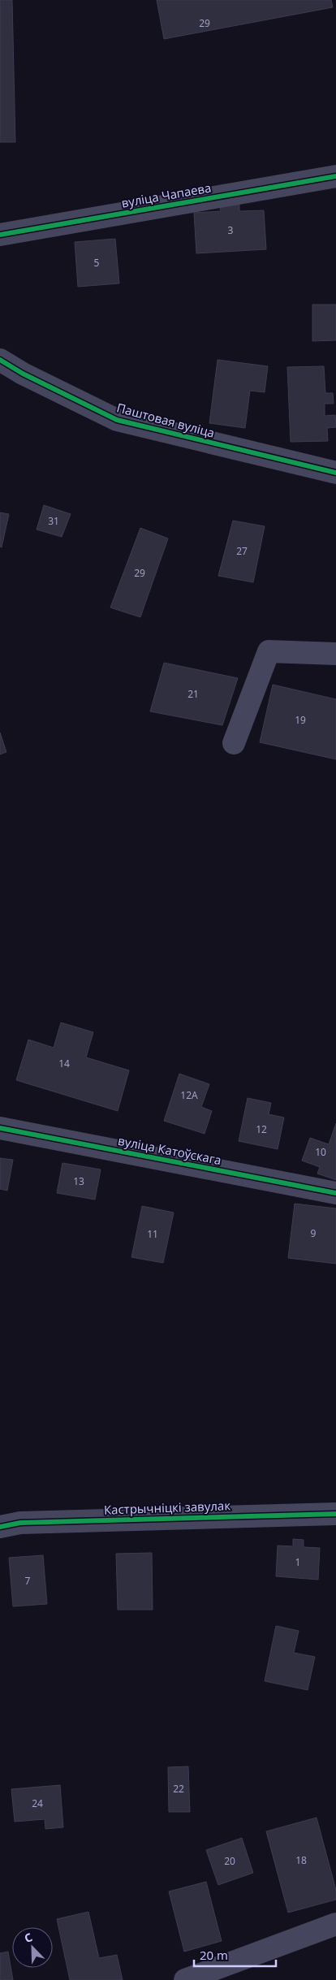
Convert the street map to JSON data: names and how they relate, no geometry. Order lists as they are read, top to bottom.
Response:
{
  "streets": {
    "street": [
      "вуліца Чапаева",
      "Паштовая вуліца",
      "вуліца Катоўскага",
      "Кастрычніцкі завулак"
    ]
  },
  "house_numbers": [
    "29",
    "3",
    "5",
    "31",
    "27",
    "29",
    "21",
    "19",
    "14",
    "12А",
    "12",
    "10",
    "13",
    "9",
    "11",
    "1",
    "7",
    "22",
    "24",
    "18",
    "20"
  ],
  "scale_bar": "20 m",
  "north": "top left"
}
